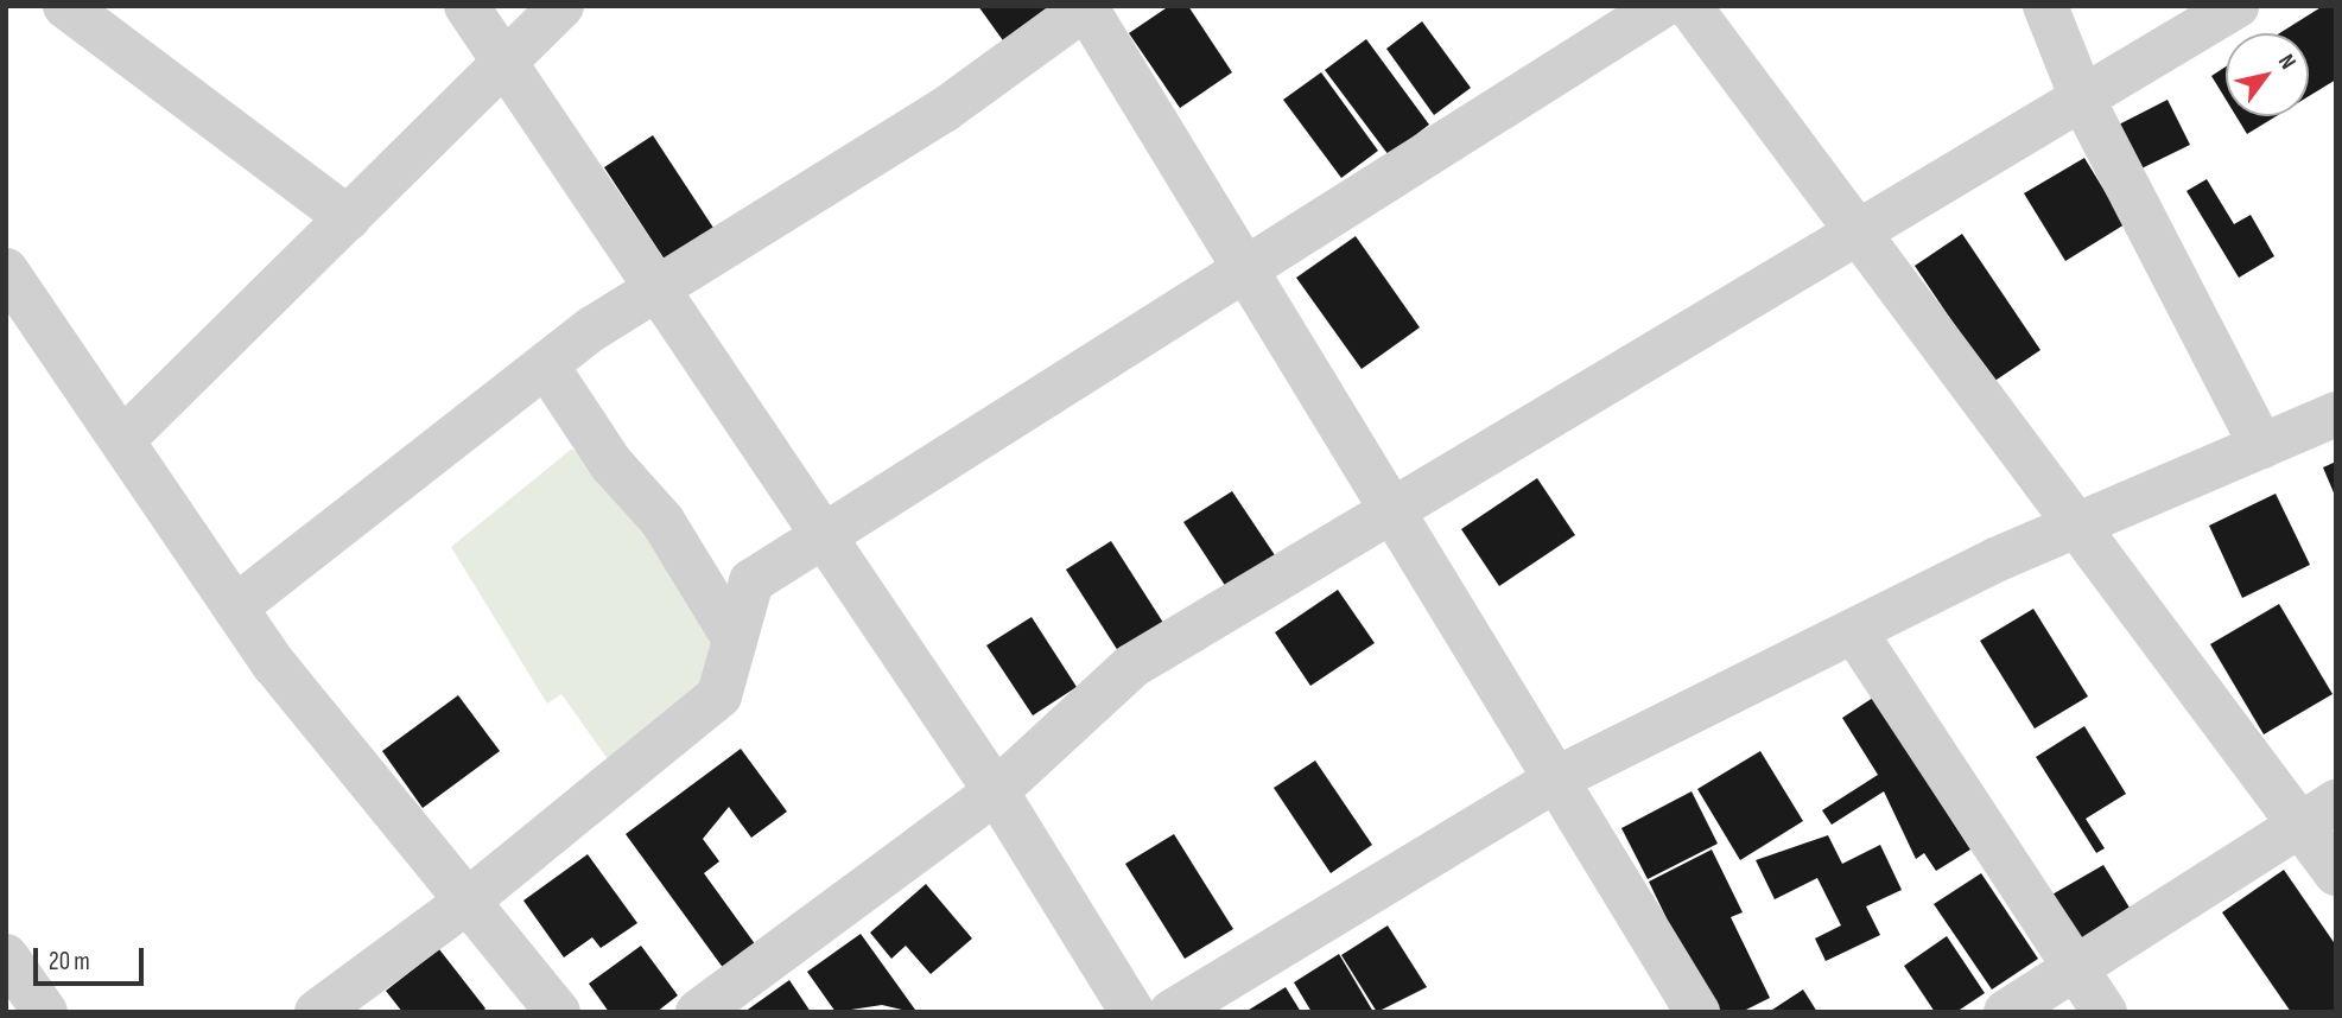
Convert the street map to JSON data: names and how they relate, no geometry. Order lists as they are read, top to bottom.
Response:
{
  "scale_bar": "20 m",
  "north": "top right"
}
